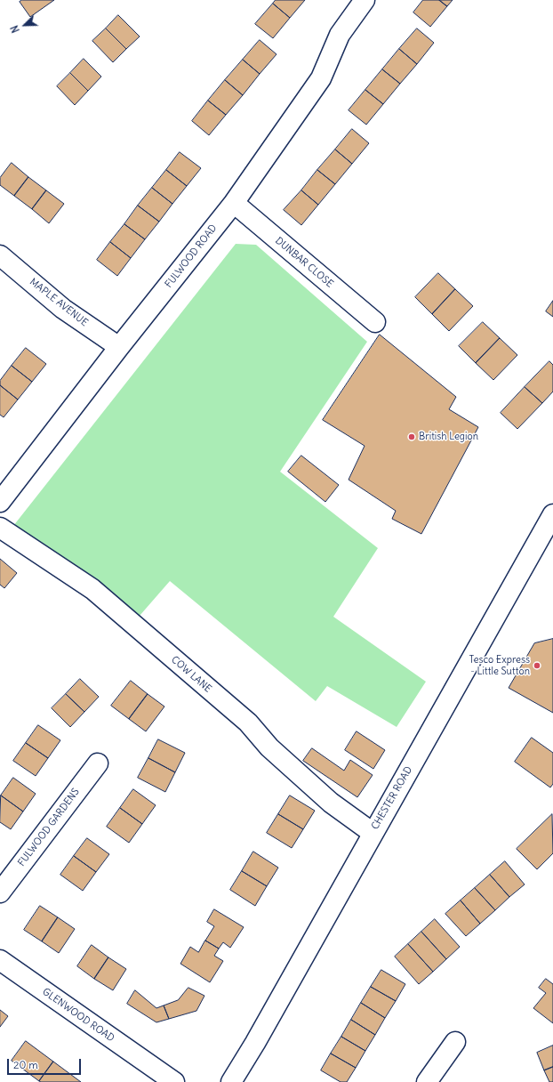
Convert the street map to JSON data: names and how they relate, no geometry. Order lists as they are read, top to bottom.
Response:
{
  "streets": {
    "street": [
      "FULWOOD ROAD",
      "DUNBAR CLOSE",
      "MAPLE AVENUE",
      "COW LANE",
      "CHESTER ROAD",
      "FULWOOD GARDENS",
      "GLENWOOD ROAD"
    ]
  },
  "crossings": [
    ["FULWOOD ROAD", "DUNBAR CLOSE"],
    ["FULWOOD ROAD", "MAPLE AVENUE"],
    ["COW LANE", "CHESTER ROAD"]
  ],
  "places": ["British Legion", "Tesco Express - Little Sutton"],
  "scale_bar": "20 m",
  "north": "bottom left"
}
